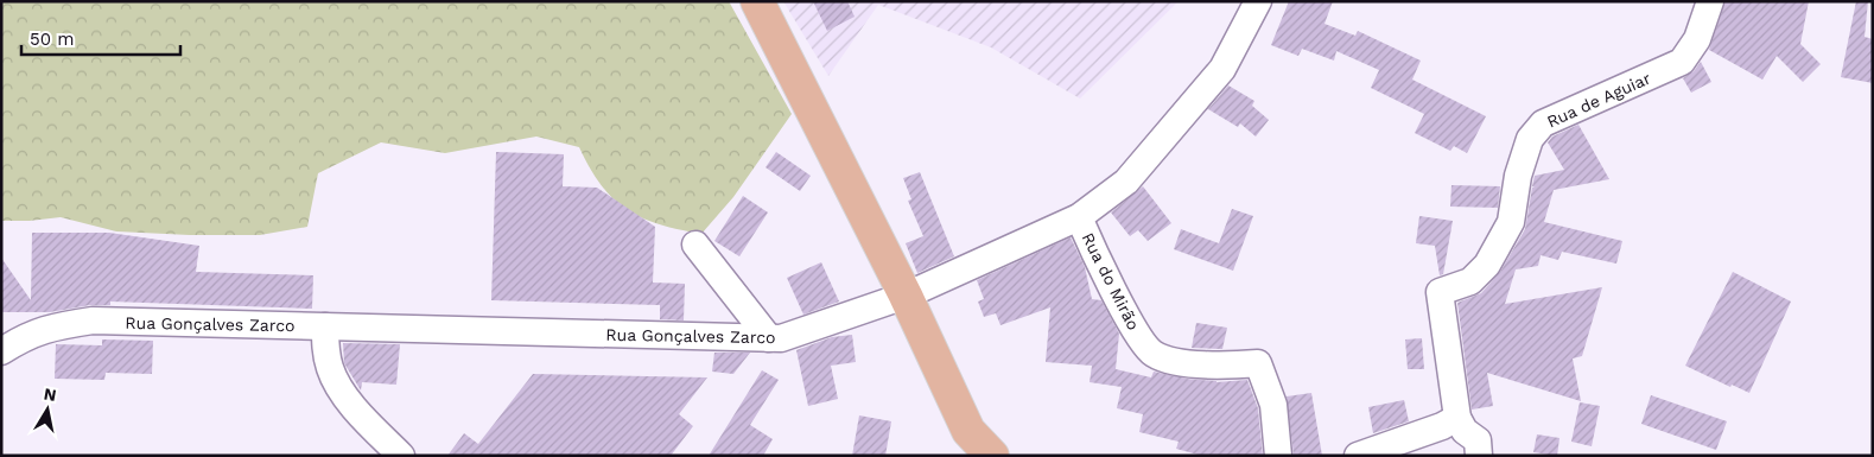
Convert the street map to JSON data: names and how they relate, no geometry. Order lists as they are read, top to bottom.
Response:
{
  "streets": {
    "street": ["Rua de Aguiar", "Rua do Mirão", "Rua Gonçalves Zarco"]
  },
  "crossings": [
    ["Rua do Mirão", "Rua Gonçalves Zarco"]
  ],
  "scale_bar": "50 m",
  "north": "top"
}
